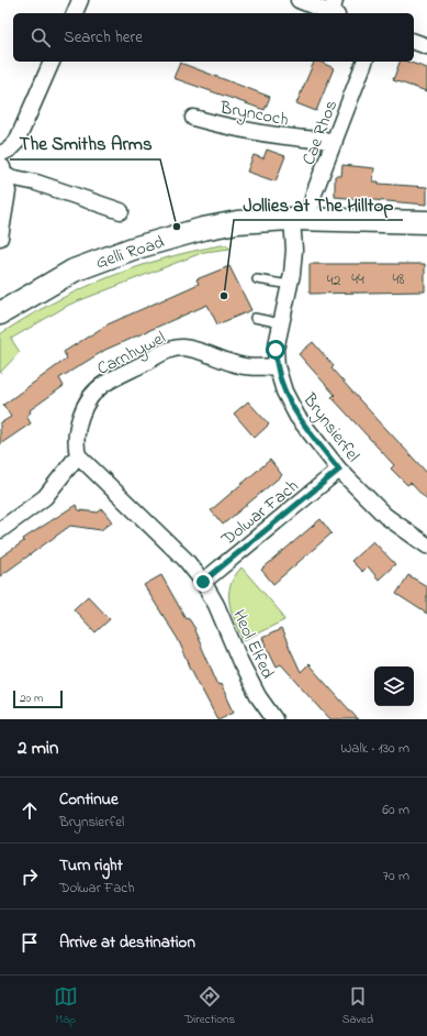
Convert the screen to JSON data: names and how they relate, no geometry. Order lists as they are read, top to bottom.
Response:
{
  "streets": {
    "main road": ["Gelli Road"],
    "street": [
      "Bryncoch",
      "Cae Rhos",
      "Carnhywel",
      "Brynsierfel",
      "Dolwar Fach",
      "Heol Elfed"
    ]
  },
  "crossings": [
    ["Bryncoch", "Cae Rhos"],
    ["Cae Rhos", "Gelli Road"],
    ["Cae Rhos", "Brynsierfel"],
    ["Gelli Road", "Brynsierfel"],
    ["Carnhywel", "Brynsierfel"],
    ["Brynsierfel", "Dolwar Fach"],
    ["Dolwar Fach", "Heol Elfed"]
  ],
  "places": ["The Smiths Arms", "Jollies at The Hilltop"],
  "house_numbers": ["44", "48", "42"],
  "scale_bar": "20 m",
  "page": {
    "search": "Search here",
    "scale": "20 m",
    "heading": ["2 min", "Walk · 130 m"],
    "list": [
      ["Continue", "Brynsierfel", "60 m"],
      ["Turn right", "Dolwar Fach", "70 m"],
      "Arrive at destination"
    ],
    "nav": ["Map", "Directions", "Saved"]
  }
}
